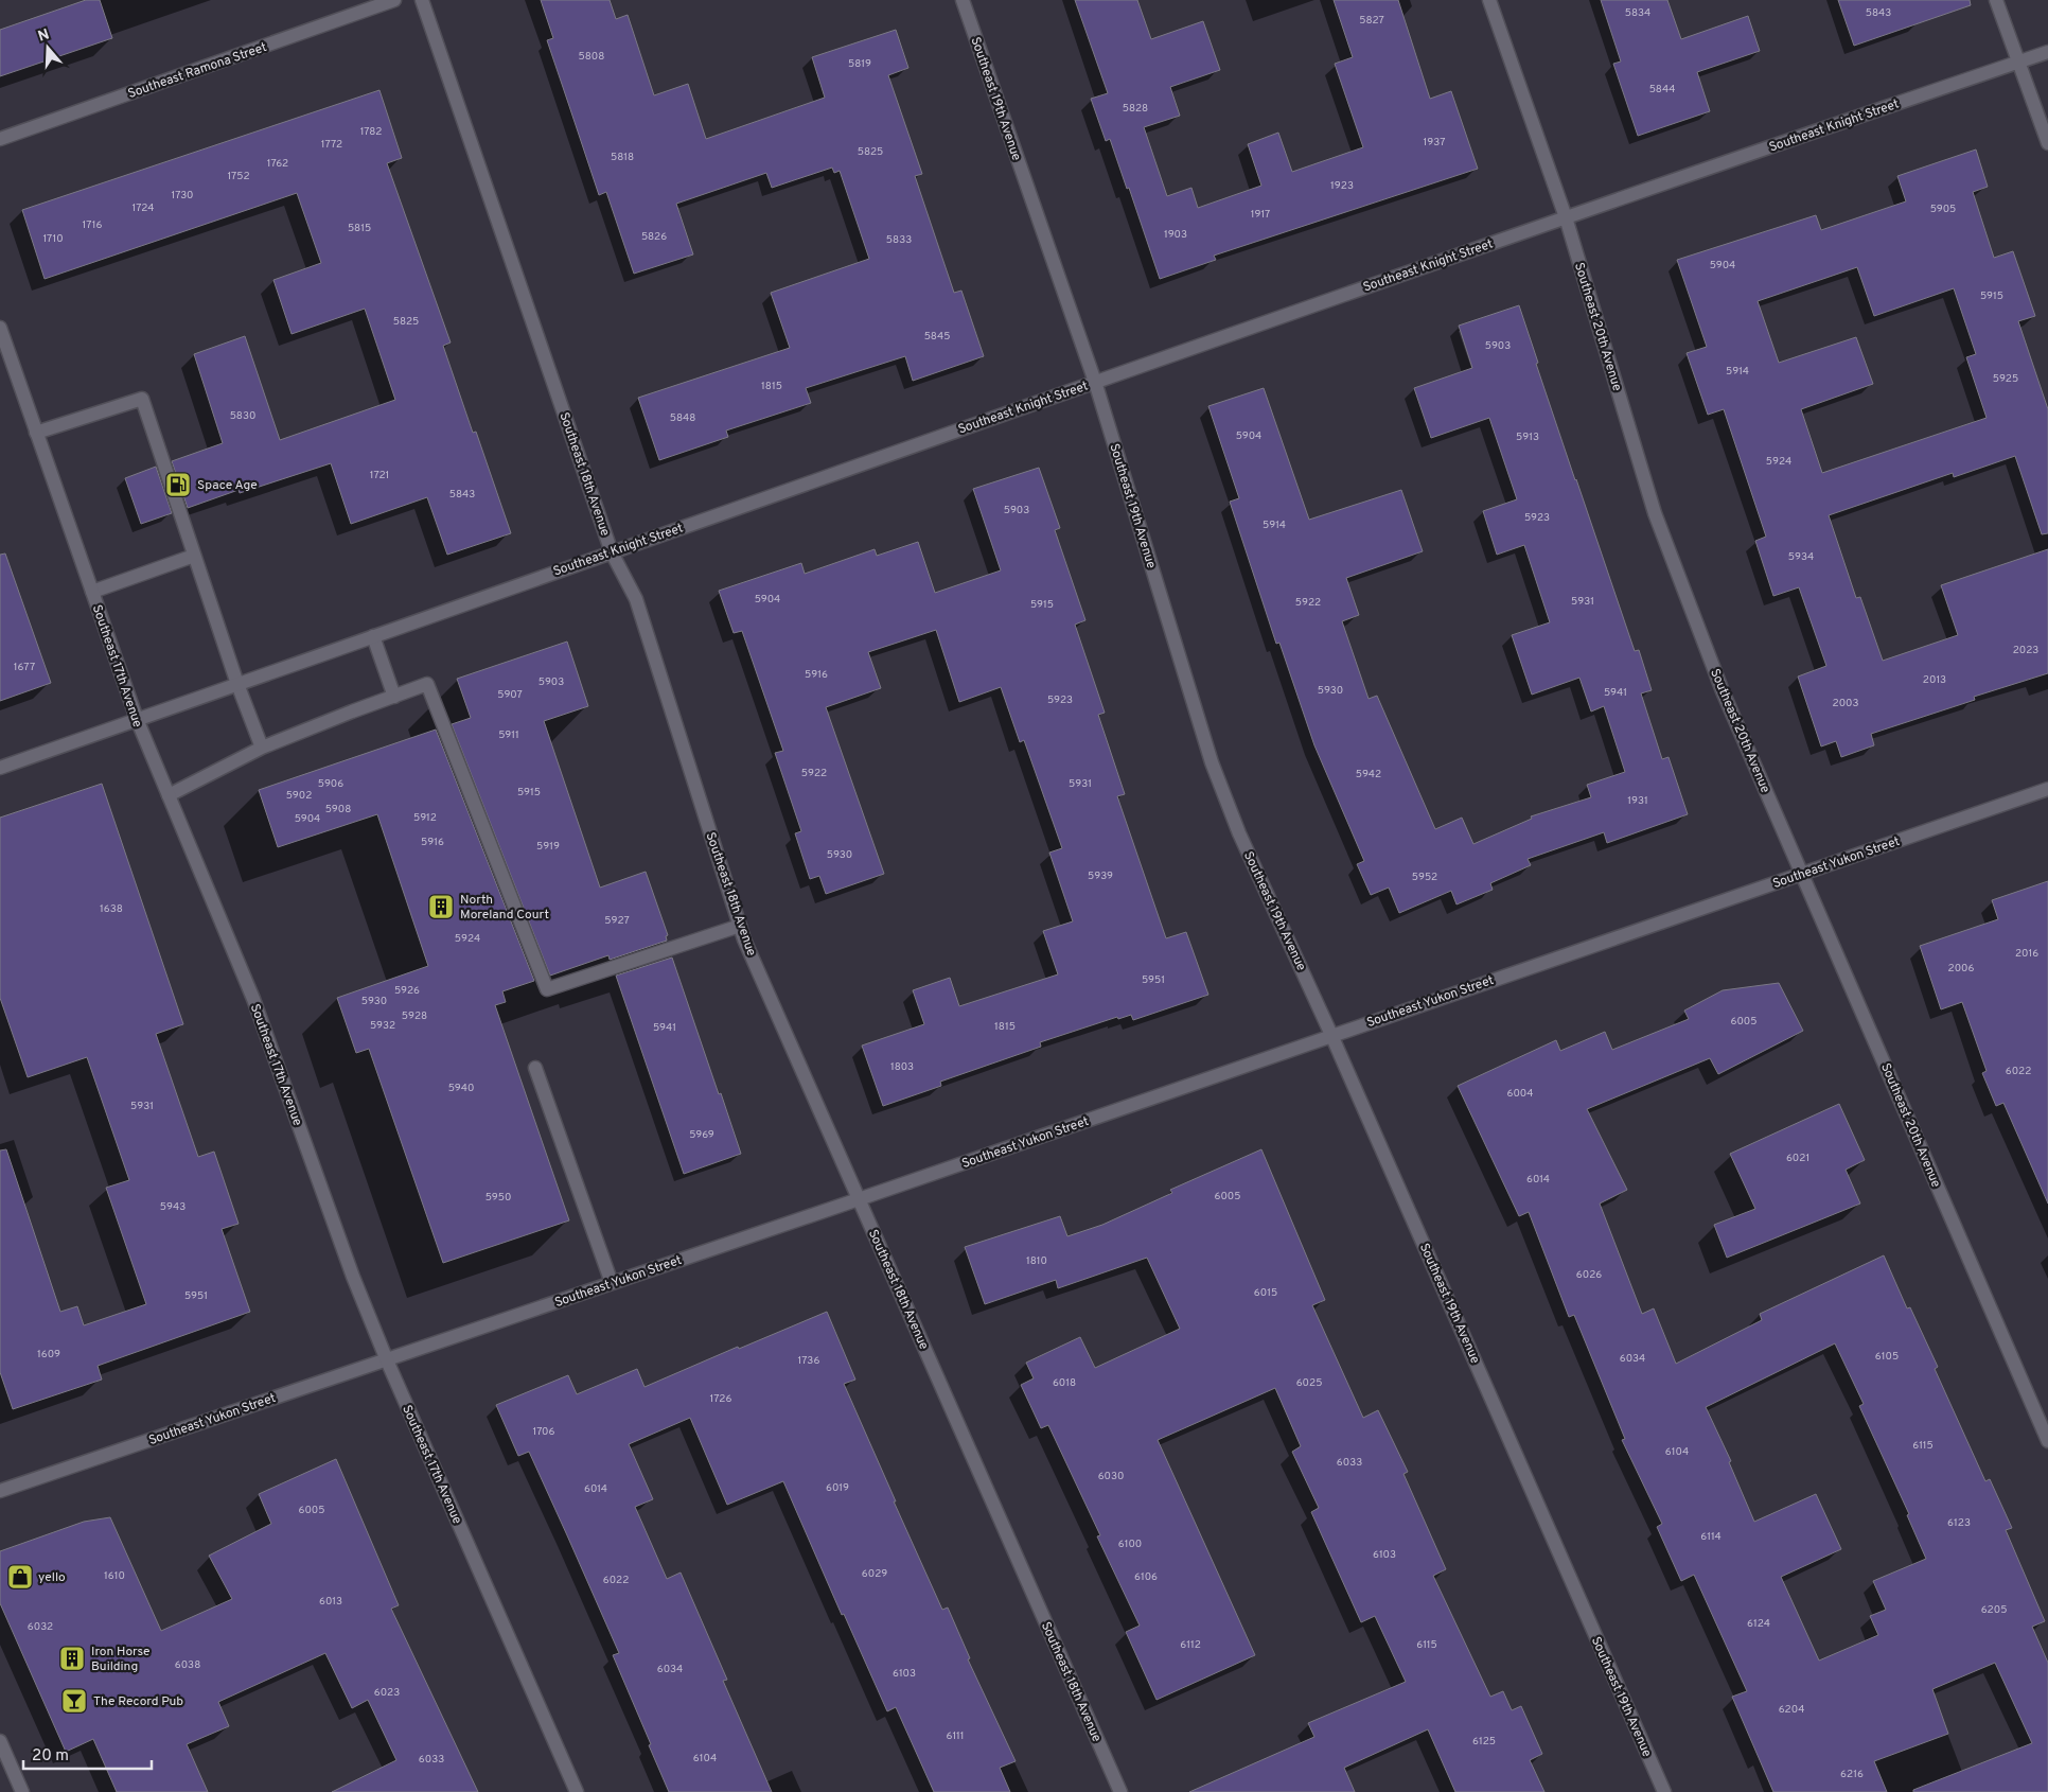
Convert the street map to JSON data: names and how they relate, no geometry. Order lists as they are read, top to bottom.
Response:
{
  "streets": {
    "street": [
      "Southeast Ramona Street",
      "Southeast 19th Avenue",
      "Southeast Knight Street",
      "Southeast 20th Avenue",
      "Southeast 18th Avenue",
      "Southeast 17th Avenue",
      "Southeast Yukon Street"
    ]
  },
  "crossings": [
    ["Southeast 19th Avenue", "Southeast Knight Street"],
    ["Southeast 19th Avenue", "Southeast Yukon Street"],
    ["Southeast Knight Street", "Southeast 20th Avenue"],
    ["Southeast Knight Street", "Southeast 18th Avenue"],
    ["Southeast Knight Street", "Southeast 17th Avenue"],
    ["Southeast 20th Avenue", "Southeast Yukon Street"],
    ["Southeast 18th Avenue", "Southeast Yukon Street"],
    ["Southeast 17th Avenue", "Southeast Yukon Street"]
  ],
  "places": {
    "fuel station": ["Space Age"],
    "building": ["North Moreland Court", "Iron Horse Building"],
    "shop": ["yello"],
    "bar": ["The Record Pub"]
  },
  "house_numbers": [
    "5834",
    "5843",
    "5827",
    "5808",
    "5819",
    "5844",
    "5828",
    "1782",
    "1937",
    "1772",
    "5825",
    "5818",
    "1762",
    "1752",
    "1923",
    "1730",
    "1724",
    "5905",
    "1917",
    "1716",
    "5815",
    "1903",
    "5826",
    "1710",
    "5833",
    "5904",
    "5915",
    "5825",
    "5845",
    "5903",
    "5914",
    "5925",
    "1815",
    "5830",
    "5848",
    "5904",
    "5913",
    "5924",
    "1721",
    "5843",
    "5903",
    "5923",
    "5914",
    "5934",
    "5904",
    "5931",
    "5922",
    "5915",
    "2023",
    "1677",
    "5916",
    "2013",
    "5903",
    "5930",
    "5941",
    "5907",
    "5923",
    "2003",
    "5911",
    "5922",
    "5942",
    "5906",
    "5931",
    "5915",
    "5902",
    "1931",
    "5908",
    "5912",
    "5904",
    "5916",
    "5919",
    "5930",
    "5939",
    "5952",
    "1638",
    "5927",
    "5924",
    "2016",
    "2006",
    "5951",
    "5926",
    "5930",
    "5928",
    "6005",
    "5932",
    "1815",
    "5941",
    "1803",
    "6022",
    "5940",
    "6004",
    "5931",
    "5969",
    "6021",
    "6014",
    "6005",
    "5950",
    "5943",
    "1810",
    "6026",
    "6015",
    "5951",
    "1609",
    "6105",
    "6034",
    "1736",
    "6018",
    "6025",
    "1726",
    "1706",
    "6115",
    "6104",
    "6033",
    "6030",
    "6019",
    "6014",
    "6005",
    "6123",
    "6114",
    "6100",
    "6103",
    "6029",
    "1610",
    "6106",
    "6022",
    "6013",
    "6205",
    "6124",
    "6032",
    "6112",
    "6115",
    "6038",
    "6034",
    "6103",
    "6023",
    "6204",
    "6111",
    "6125",
    "6104",
    "6033",
    "6216"
  ],
  "scale_bar": "20 m",
  "north": "top"
}
